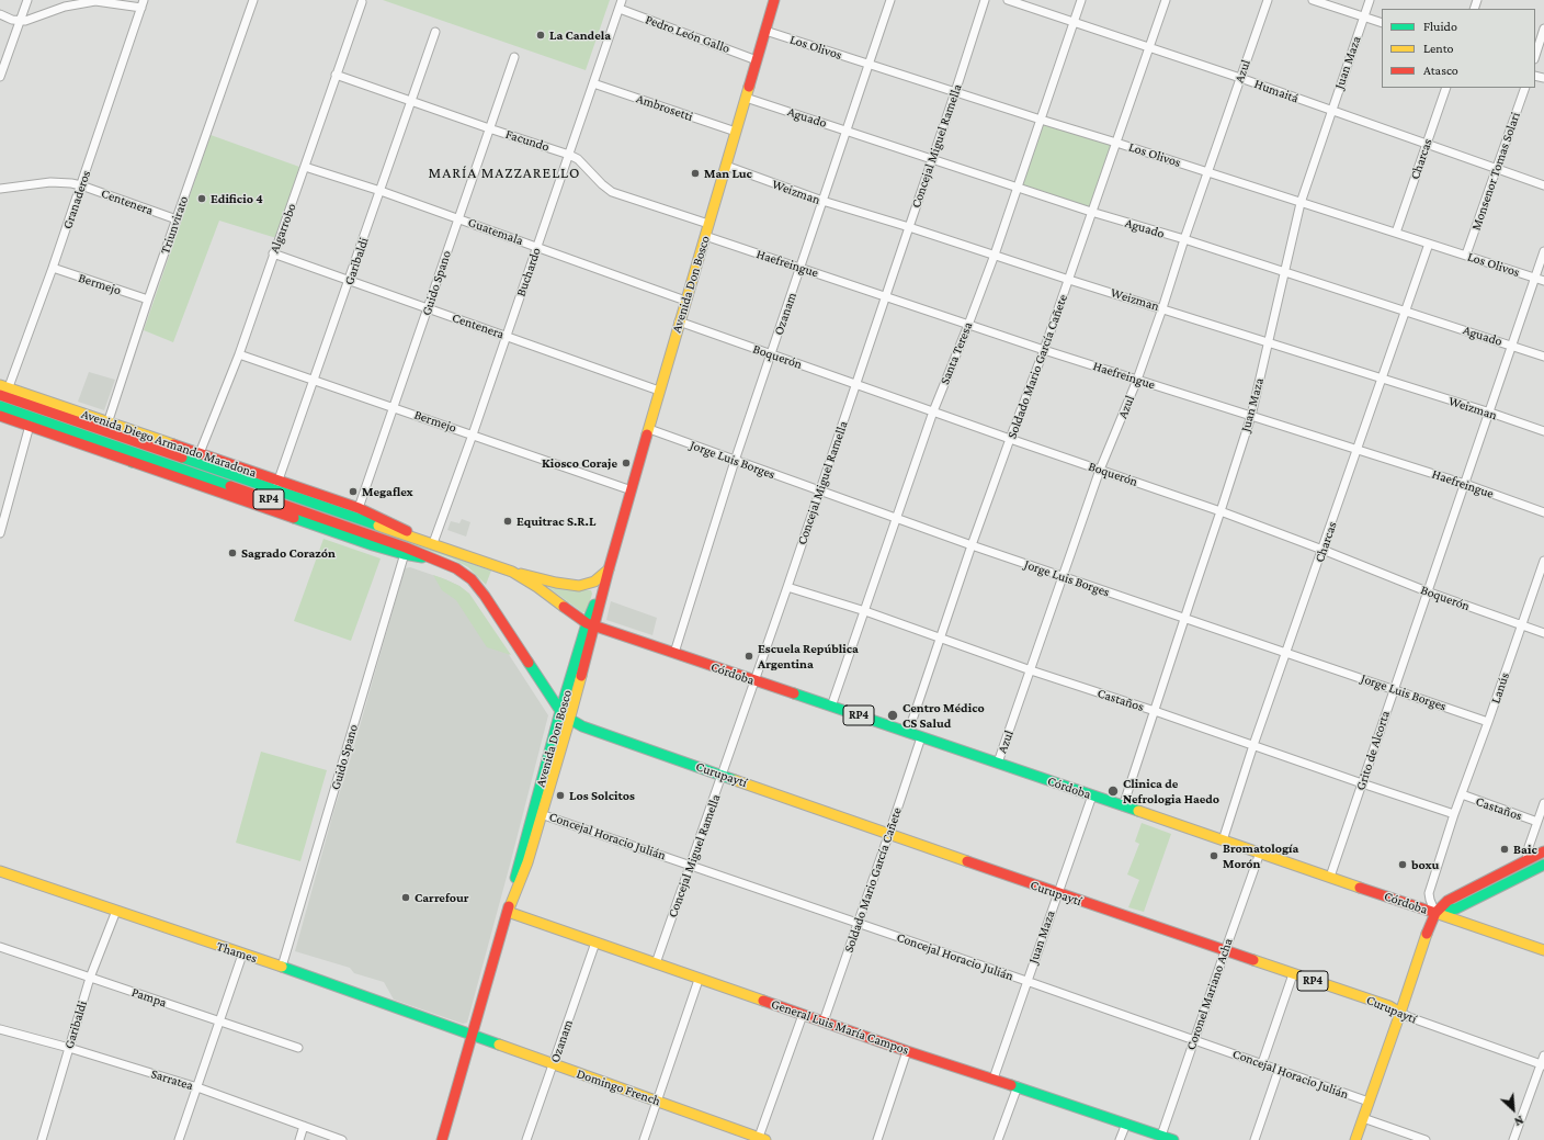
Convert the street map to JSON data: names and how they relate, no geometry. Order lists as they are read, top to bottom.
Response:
{
  "streets": {
    "main road": [
      "Avenida Don Bosco",
      "Avenida Diego Armando Maradona",
      "RP4",
      "Córdoba",
      "Curupaytí",
      "Thames",
      "General Luis María Campos",
      "Domingo French"
    ],
    "street": [
      "Pedro León Gallo",
      "Los Olivos",
      "Juan Maza",
      "Azul",
      "Humaitá",
      "Ambrosetti",
      "Aguado",
      "Facundo",
      "Concejal Miguel Ramella",
      "Charcas",
      "Monsenor Tomas Solari",
      "Weizman",
      "Granaderos",
      "Centenera",
      "Triunvirato",
      "Algarrobo",
      "Guatemala",
      "Garibaldi",
      "Haefreingue",
      "Buchardo",
      "Guido Spano",
      "Bermejo",
      "Ozanam",
      "Santa Teresa",
      "Boquerón",
      "Soldado Mario García Cañete",
      "Jorge Luis Borges",
      "Lanús",
      "Castaños",
      "Grito de Alcorta",
      "Concejal Horacio Julián",
      "Coronel Mariano Acha",
      "Pampa",
      "Sarratea"
    ]
  },
  "crossings": [
    ["Pedro León Gallo", "Buchardo"],
    ["Pedro León Gallo", "Avenida Don Bosco"],
    ["Los Olivos", "Juan Maza"],
    ["Los Olivos", "Azul"],
    ["Los Olivos", "Concejal Miguel Ramella"],
    ["Los Olivos", "Charcas"],
    ["Los Olivos", "Monsenor Tomas Solari"],
    ["Los Olivos", "Avenida Don Bosco"],
    ["Los Olivos", "Ozanam"],
    ["Los Olivos", "Santa Teresa"],
    ["Los Olivos", "Soldado Mario García Cañete"],
    ["Los Olivos", "Grito de Alcorta"],
    ["Juan Maza", "Humaitá"],
    ["Juan Maza", "Aguado"],
    ["Juan Maza", "Weizman"],
    ["Juan Maza", "Haefreingue"],
    ["Juan Maza", "Boquerón"],
    ["Juan Maza", "Jorge Luis Borges"],
    ["Juan Maza", "Córdoba"],
    ["Juan Maza", "Castaños"],
    ["Juan Maza", "Curupaytí"],
    ["Juan Maza", "Concejal Horacio Julián"],
    ["Juan Maza", "General Luis María Campos"],
    ["Azul", "Humaitá"],
    ["Azul", "Aguado"],
    ["Azul", "Weizman"],
    ["Azul", "Haefreingue"],
    ["Azul", "Boquerón"],
    ["Azul", "Jorge Luis Borges"],
    ["Azul", "Córdoba"],
    ["Azul", "Castaños"],
    ["Humaitá", "Charcas"],
    ["Humaitá", "Monsenor Tomas Solari"],
    ["Humaitá", "Santa Teresa"],
    ["Humaitá", "Soldado Mario García Cañete"],
    ["Ambrosetti", "Buchardo"],
    ["Ambrosetti", "Avenida Don Bosco"],
    ["Aguado", "Concejal Miguel Ramella"],
    ["Aguado", "Charcas"],
    ["Aguado", "Avenida Don Bosco"],
    ["Aguado", "Ozanam"],
    ["Aguado", "Santa Teresa"],
    ["Aguado", "Soldado Mario García Cañete"],
    ["Aguado", "Grito de Alcorta"],
    ["Facundo", "Algarrobo"],
    ["Facundo", "Garibaldi"],
    ["Facundo", "Buchardo"],
    ["Facundo", "Guido Spano"],
    ["Facundo", "Avenida Don Bosco"],
    ["Concejal Miguel Ramella", "Weizman"],
    ["Concejal Miguel Ramella", "Haefreingue"],
    ["Concejal Miguel Ramella", "Boquerón"],
    ["Concejal Miguel Ramella", "Jorge Luis Borges"],
    ["Concejal Miguel Ramella", "Córdoba"],
    ["Concejal Miguel Ramella", "Castaños"],
    ["Concejal Miguel Ramella", "Curupaytí"],
    ["Concejal Miguel Ramella", "Concejal Horacio Julián"],
    ["Concejal Miguel Ramella", "General Luis María Campos"],
    ["Charcas", "Weizman"],
    ["Charcas", "Haefreingue"],
    ["Charcas", "Boquerón"],
    ["Charcas", "Jorge Luis Borges"],
    ["Charcas", "Córdoba"],
    ["Charcas", "Castaños"],
    ["Weizman", "Avenida Don Bosco"],
    ["Weizman", "Ozanam"],
    ["Weizman", "Santa Teresa"],
    ["Weizman", "Soldado Mario García Cañete"],
    ["Weizman", "Grito de Alcorta"],
    ["Granaderos", "Centenera"],
    ["Granaderos", "Bermejo"],
    ["Granaderos", "Avenida Diego Armando Maradona"],
    ["Centenera", "Triunvirato"],
    ["Centenera", "Algarrobo"],
    ["Centenera", "Garibaldi"],
    ["Centenera", "Buchardo"],
    ["Centenera", "Guido Spano"],
    ["Centenera", "Avenida Don Bosco"],
    ["Triunvirato", "Bermejo"],
    ["Triunvirato", "Avenida Diego Armando Maradona"],
    ["Algarrobo", "Guatemala"],
    ["Algarrobo", "Bermejo"],
    ["Algarrobo", "Avenida Diego Armando Maradona"],
    ["Guatemala", "Garibaldi"],
    ["Guatemala", "Buchardo"],
    ["Guatemala", "Guido Spano"],
    ["Guatemala", "Avenida Don Bosco"],
    ["Garibaldi", "Bermejo"],
    ["Garibaldi", "Avenida Diego Armando Maradona"],
    ["Garibaldi", "Thames"],
    ["Garibaldi", "Pampa"],
    ["Garibaldi", "Sarratea"],
    ["Haefreingue", "Avenida Don Bosco"],
    ["Haefreingue", "Ozanam"],
    ["Haefreingue", "Santa Teresa"],
    ["Haefreingue", "Soldado Mario García Cañete"],
    ["Haefreingue", "Grito de Alcorta"],
    ["Buchardo", "Bermejo"],
    ["Buchardo", "Avenida Diego Armando Maradona"],
    ["Guido Spano", "Bermejo"],
    ["Guido Spano", "Avenida Diego Armando Maradona"],
    ["Guido Spano", "Thames"],
    ["Bermejo", "Avenida Don Bosco"],
    ["Avenida Don Bosco", "Boquerón"],
    ["Avenida Don Bosco", "Avenida Diego Armando Maradona"],
    ["Avenida Don Bosco", "Jorge Luis Borges"],
    ["Avenida Don Bosco", "Córdoba"],
    ["Avenida Don Bosco", "Curupaytí"],
    ["Avenida Don Bosco", "Concejal Horacio Julián"],
    ["Avenida Don Bosco", "Thames"],
    ["Avenida Don Bosco", "General Luis María Campos"],
    ["Avenida Don Bosco", "Domingo French"],
    ["Ozanam", "Boquerón"],
    ["Ozanam", "Jorge Luis Borges"],
    ["Ozanam", "Córdoba"],
    ["Ozanam", "General Luis María Campos"],
    ["Ozanam", "Domingo French"],
    ["Santa Teresa", "Boquerón"],
    ["Santa Teresa", "Jorge Luis Borges"],
    ["Santa Teresa", "Córdoba"],
    ["Santa Teresa", "Castaños"],
    ["Boquerón", "Soldado Mario García Cañete"],
    ["Boquerón", "Lanús"],
    ["Boquerón", "Grito de Alcorta"],
    ["Soldado Mario García Cañete", "Jorge Luis Borges"],
    ["Soldado Mario García Cañete", "Córdoba"],
    ["Soldado Mario García Cañete", "Castaños"],
    ["Soldado Mario García Cañete", "Curupaytí"],
    ["Soldado Mario García Cañete", "Concejal Horacio Julián"],
    ["Soldado Mario García Cañete", "General Luis María Campos"],
    ["Avenida Diego Armando Maradona", "Córdoba"],
    ["Avenida Diego Armando Maradona", "Curupaytí"],
    ["Jorge Luis Borges", "Lanús"],
    ["Jorge Luis Borges", "Grito de Alcorta"],
    ["Córdoba", "Lanús"],
    ["Córdoba", "Grito de Alcorta"],
    ["Córdoba", "Coronel Mariano Acha"],
    ["Lanús", "Castaños"],
    ["Castaños", "Grito de Alcorta"],
    ["Curupaytí", "Coronel Mariano Acha"],
    ["Concejal Horacio Julián", "Coronel Mariano Acha"],
    ["Thames", "Domingo French"],
    ["Coronel Mariano Acha", "General Luis María Campos"]
  ],
  "districts": ["MARÍA MAZZARELLO"],
  "places": [
    "La Candela",
    "Man Luc",
    "Edificio 4",
    "Kiosco Coraje",
    "Megaflex",
    "Equitrac S.R.L",
    "Sagrado Corazón",
    "Escuela República Argentina",
    "Centro Médico CS Salud",
    "Clinica de Nefrologia Haedo",
    "Los Solcitos",
    "Baic",
    "Bromatología Morón",
    "boxu",
    "Carrefour"
  ],
  "legend": ["Fluido", "Lento", "Atasco"],
  "north": "bottom right"
}
